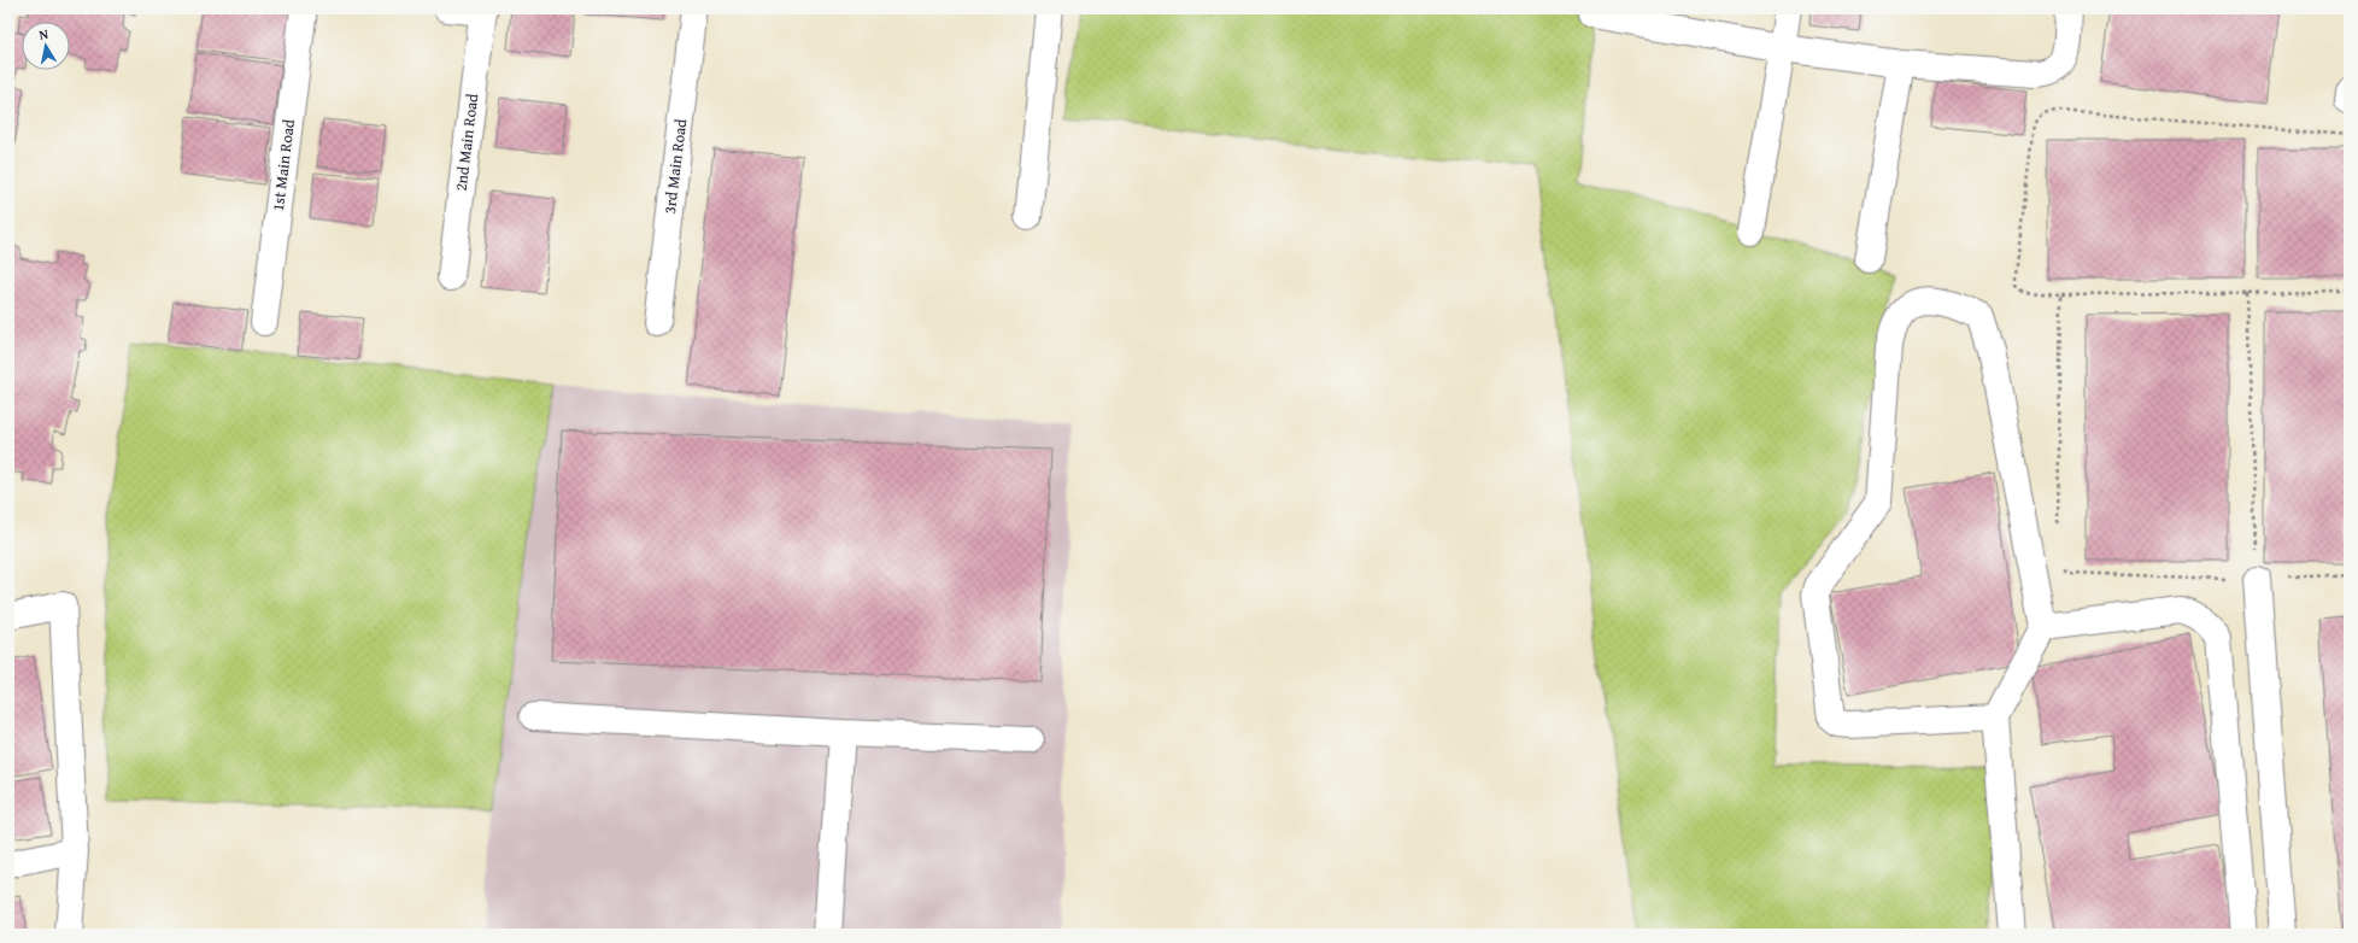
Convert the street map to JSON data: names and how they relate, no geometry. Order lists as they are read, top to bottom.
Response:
{
  "streets": {
    "street": ["2nd Main Road", "1st Main Road", "3rd Main Road"]
  },
  "north": "top"
}
